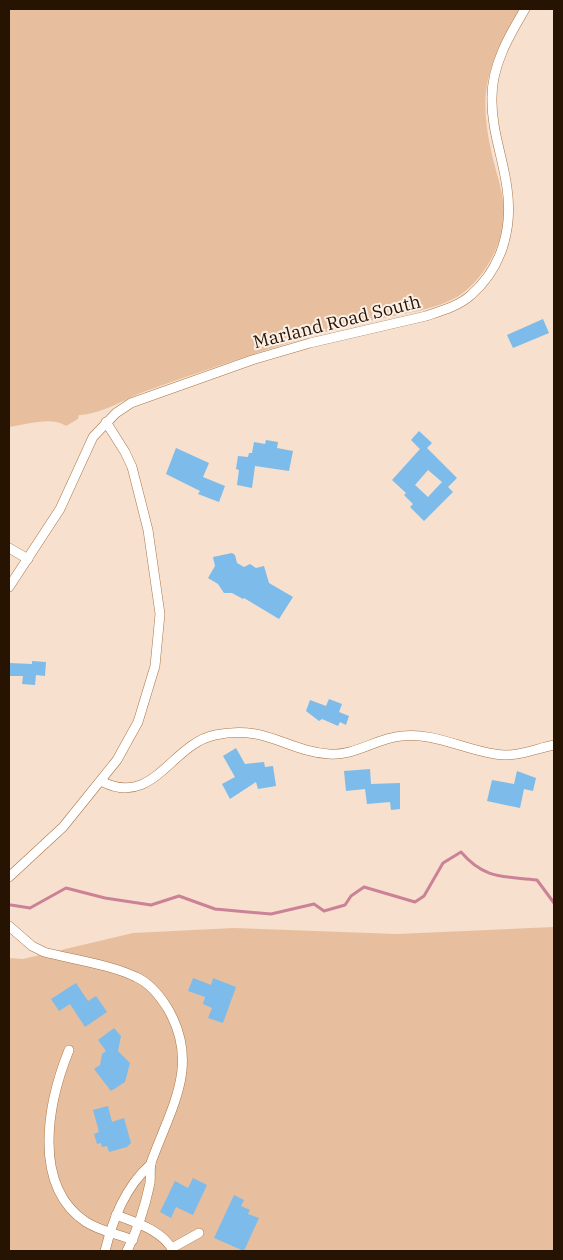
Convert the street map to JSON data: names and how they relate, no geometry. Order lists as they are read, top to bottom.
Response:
{
  "streets": {
    "street": ["Marland Road South"]
  }
}
